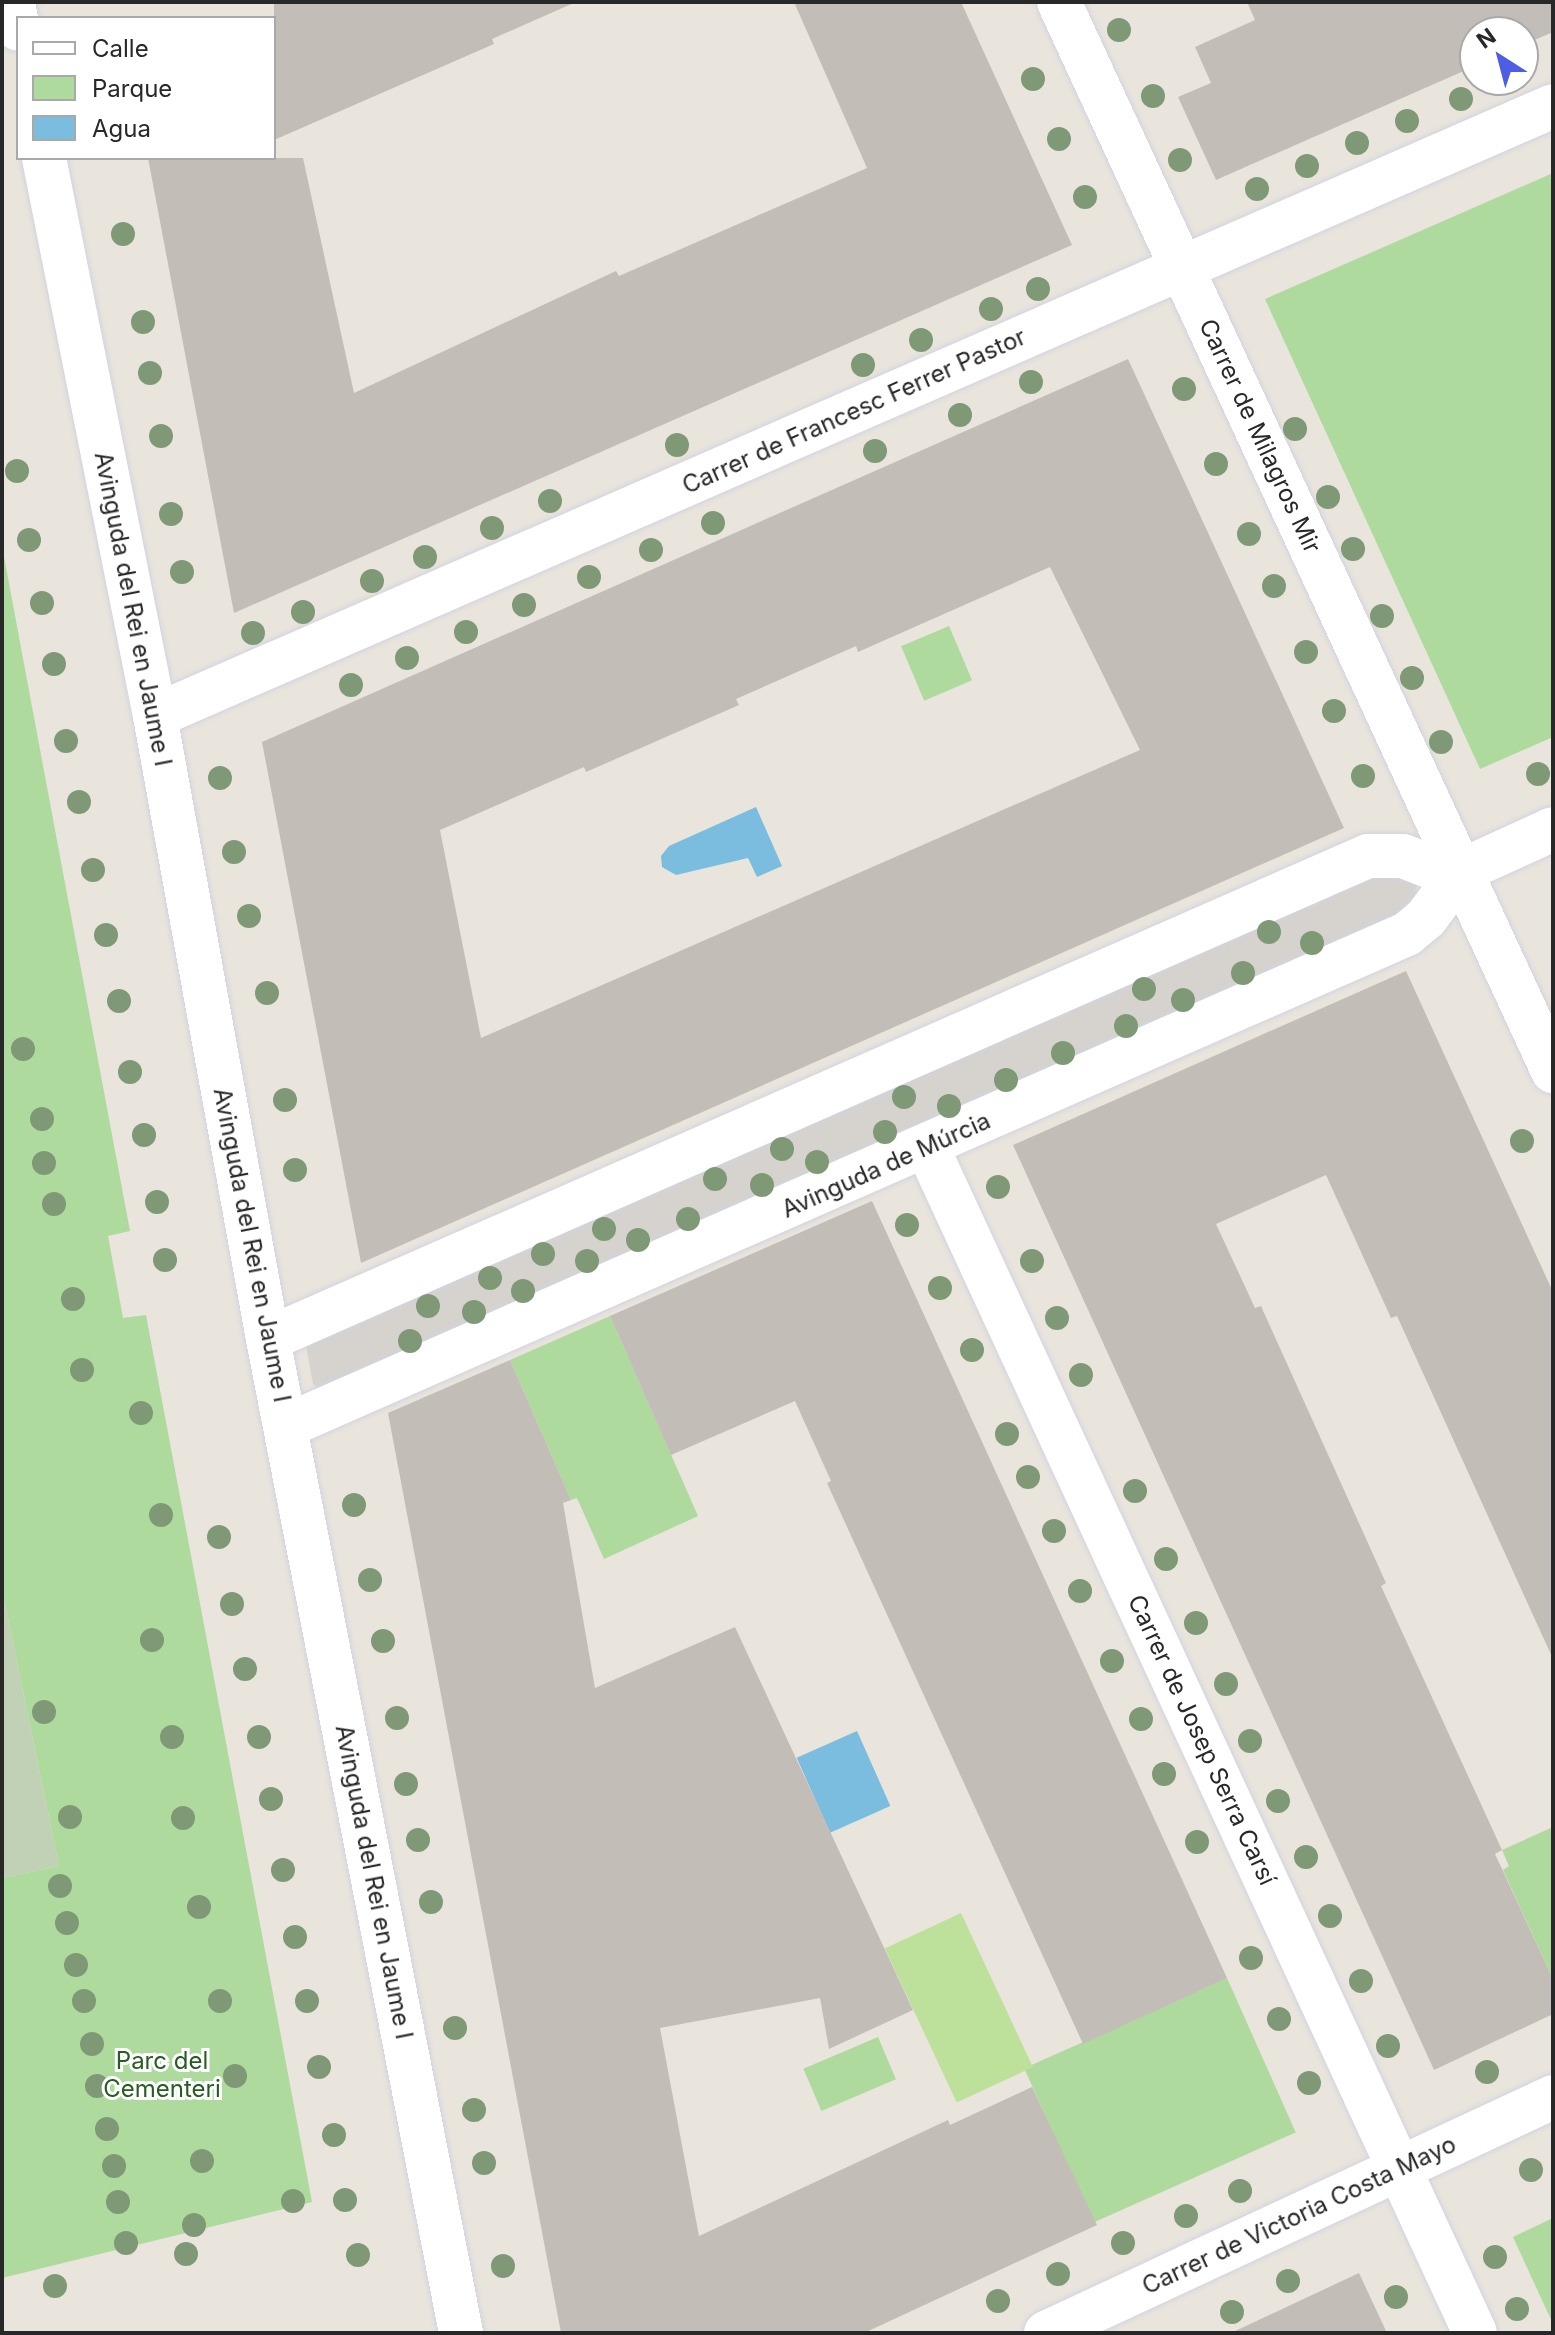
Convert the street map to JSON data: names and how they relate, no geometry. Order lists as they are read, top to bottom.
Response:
{
  "streets": {
    "street": [
      "Carrer de Francesc Ferrer Pastor",
      "Carrer de Milagros Mir",
      "Avinguda del Rei en Jaume I",
      "Avinguda de Múrcia",
      "Carrer de Josep Serra Carsí",
      "Carrer de Victoria Costa Mayo"
    ]
  },
  "crossings": [
    ["Carrer de Francesc Ferrer Pastor", "Carrer de Milagros Mir"],
    ["Carrer de Francesc Ferrer Pastor", "Avinguda del Rei en Jaume I"],
    ["Carrer de Milagros Mir", "Avinguda de Múrcia"],
    ["Avinguda del Rei en Jaume I", "Avinguda de Múrcia"],
    ["Avinguda de Múrcia", "Carrer de Josep Serra Carsí"],
    ["Carrer de Josep Serra Carsí", "Carrer de Victoria Costa Mayo"]
  ],
  "parks": ["Parc del Cementeri"],
  "legend": ["Calle", "Parque", "Agua"],
  "north": "top left"
}
